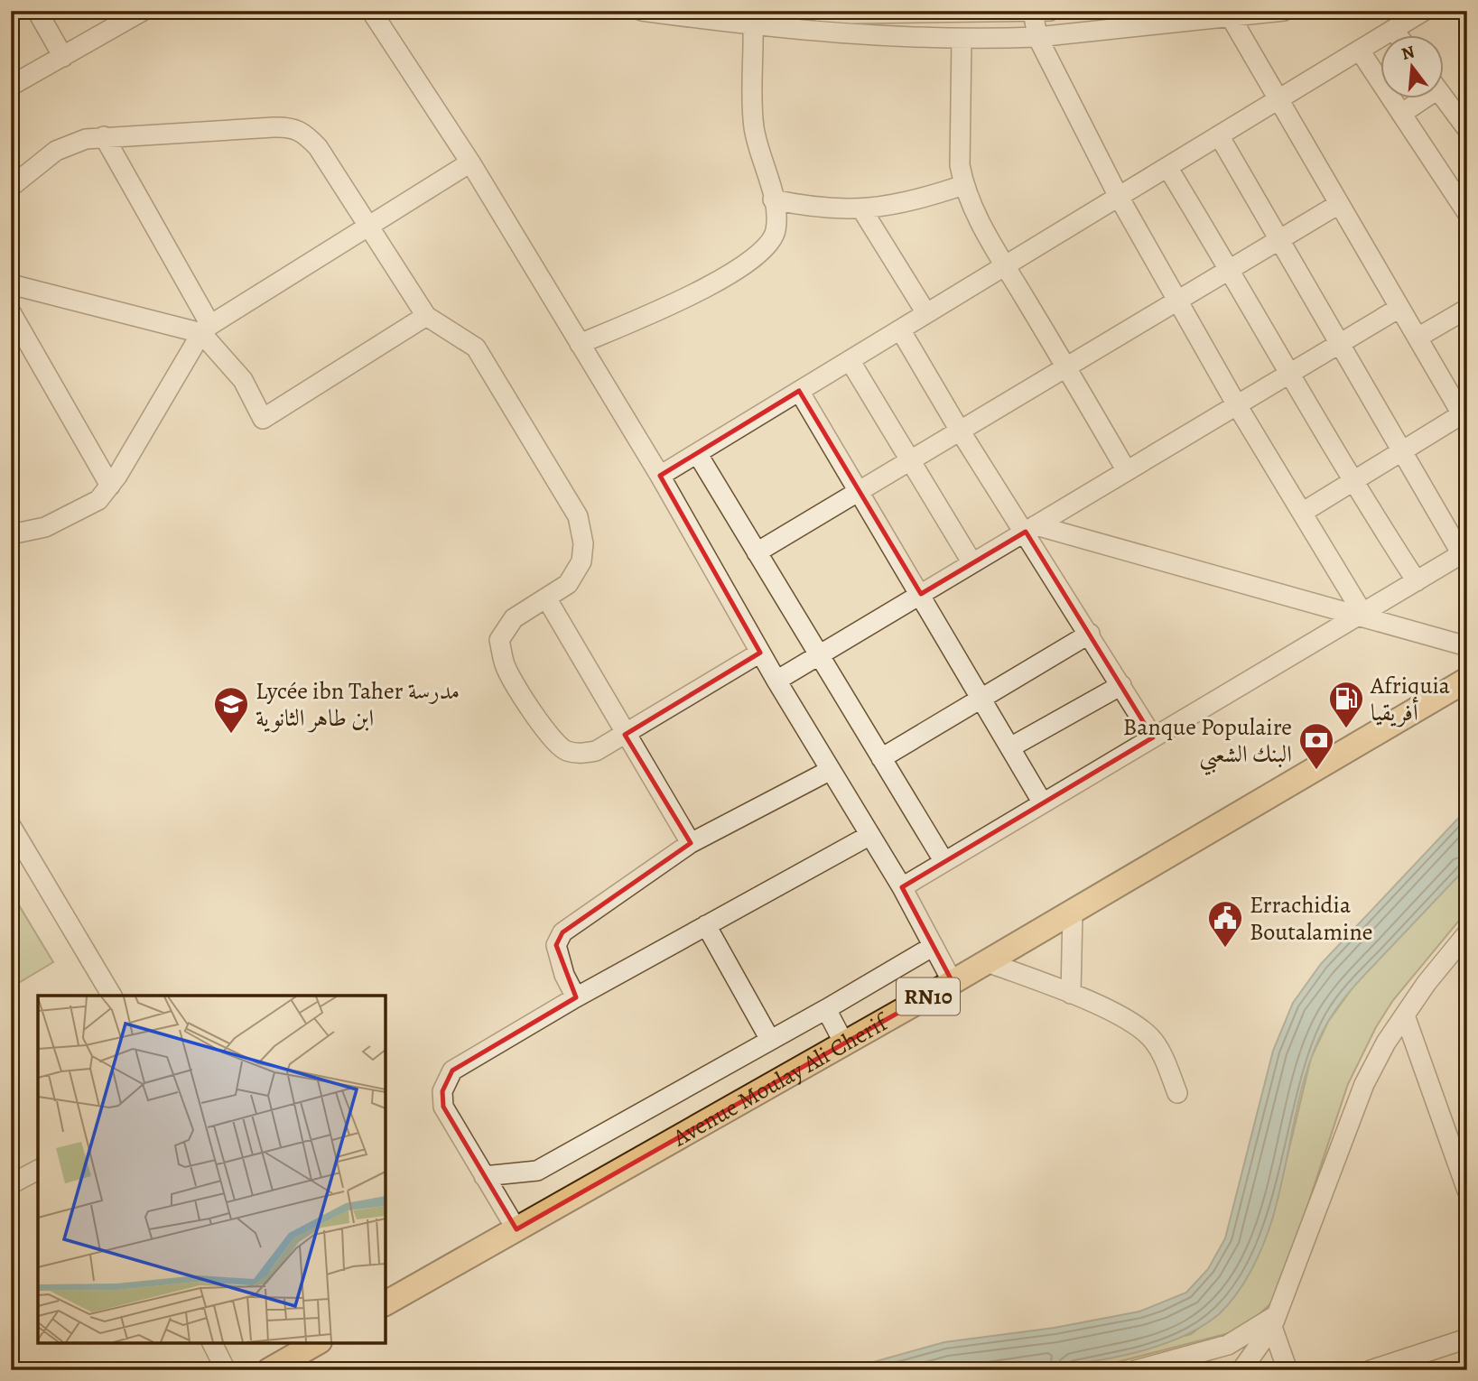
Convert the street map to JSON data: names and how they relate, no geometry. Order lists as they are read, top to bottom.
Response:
{
  "streets": {
    "main road": ["RN10", "Avenue Moulay Ali Cherif"]
  },
  "places": {
    "fuel station": ["Afriquia أفريقيا"],
    "school or university": ["Lycée ibn Taher مدرسة ابن طاهر الثانوية"],
    "bank": ["Banque Populaire البنك الشعبي"],
    "public building": ["Errachidia Boutalamine"]
  },
  "north": "top"
}
